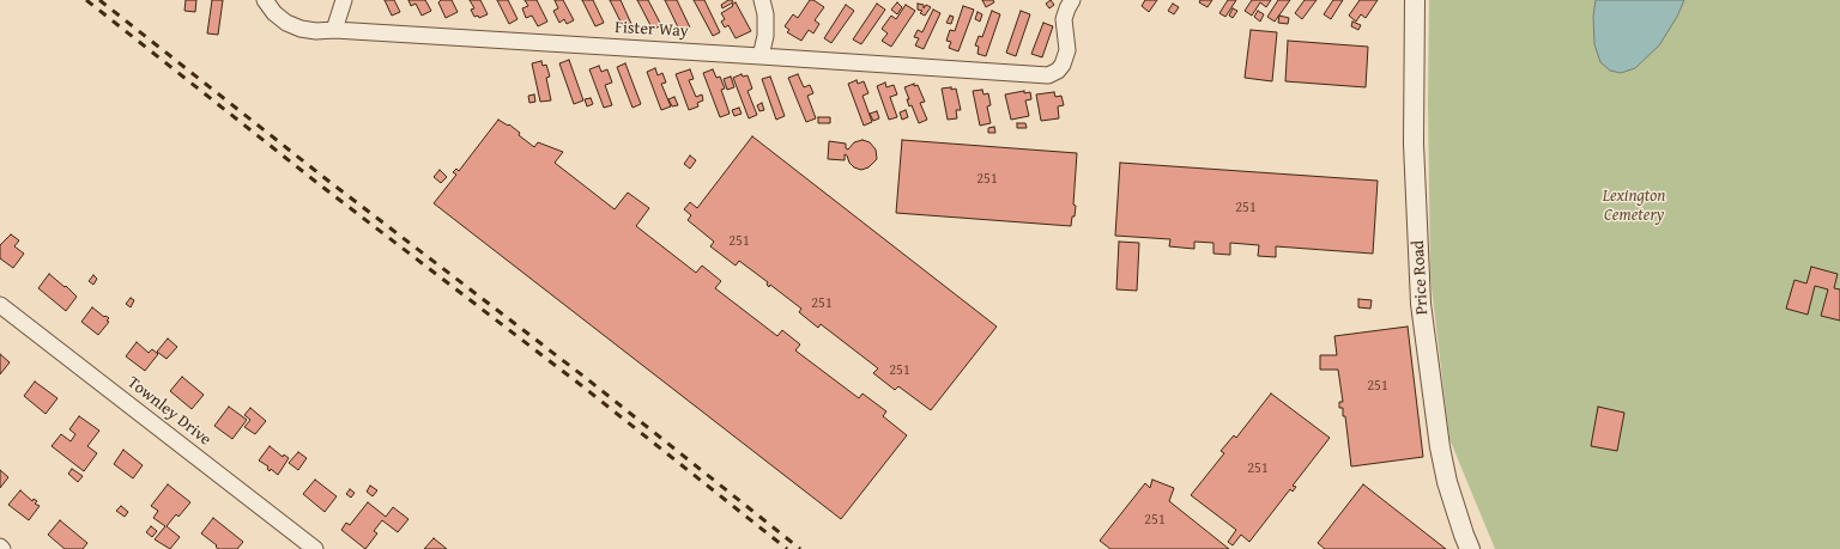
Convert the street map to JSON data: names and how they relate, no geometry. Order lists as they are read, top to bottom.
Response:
{
  "streets": {
    "street": ["Fister Way", "Price Road", "Townley Drive"]
  },
  "parks": ["Lexington Cemetery"],
  "house_numbers": [
    "251",
    "251",
    "251",
    "251",
    "251",
    "251",
    "251",
    "251"
  ]
}
